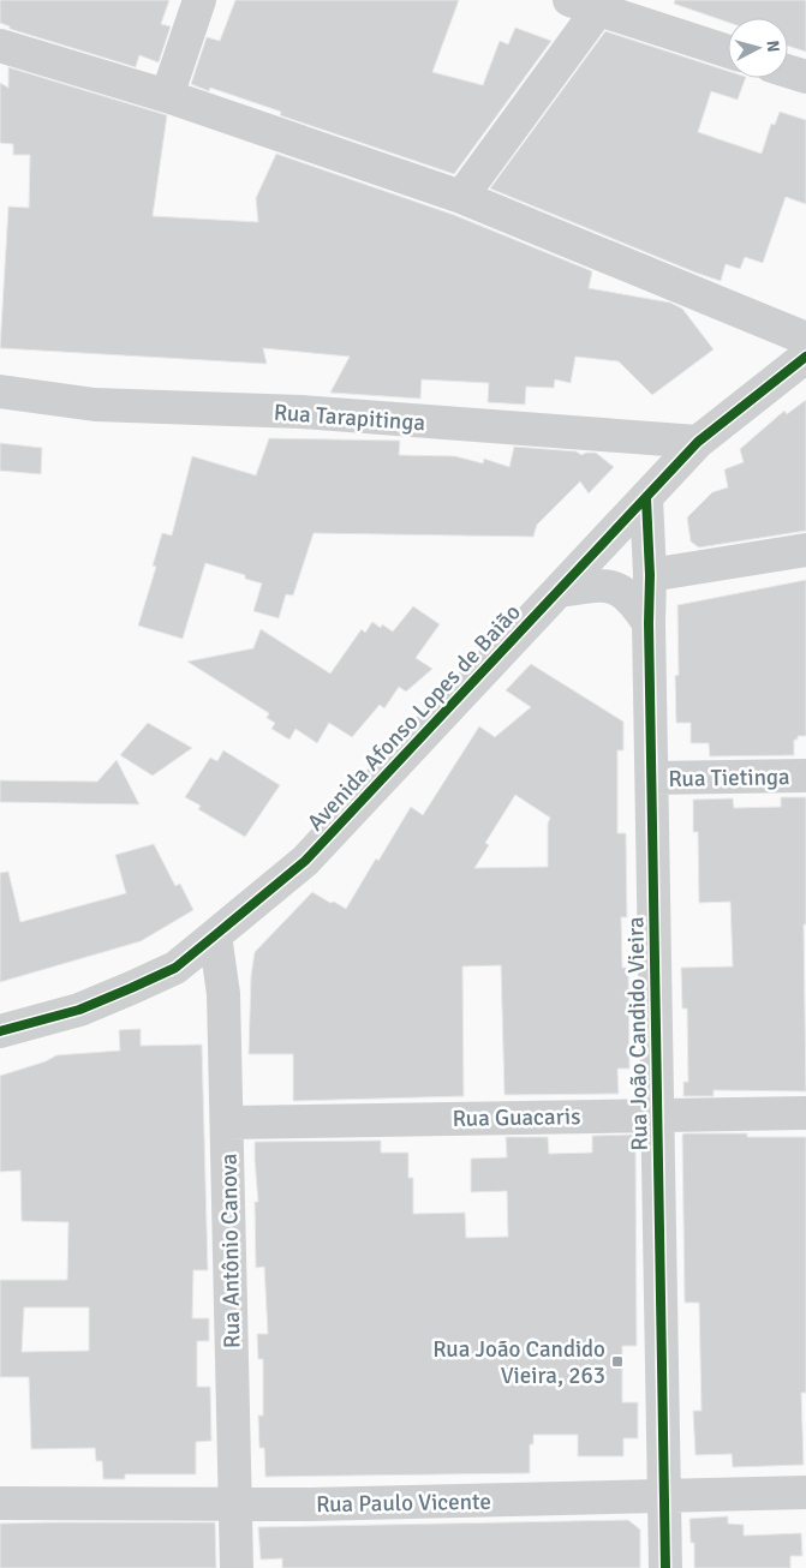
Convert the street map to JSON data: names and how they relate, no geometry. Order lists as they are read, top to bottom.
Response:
{
  "streets": {
    "street": [
      "Rua Tarapitinga",
      "Avenida Afonso Lopes de Baião",
      "Rua Tietinga",
      "Rua João Candido Vieira",
      "Rua Guacaris",
      "Rua Antônio Canova",
      "Rua Paulo Vicente"
    ]
  },
  "crossings": [
    ["Rua Tarapitinga", "Avenida Afonso Lopes de Baião"],
    ["Avenida Afonso Lopes de Baião", "Rua João Candido Vieira"],
    ["Avenida Afonso Lopes de Baião", "Rua Antônio Canova"],
    ["Rua Tietinga", "Rua João Candido Vieira"],
    ["Rua João Candido Vieira", "Rua Guacaris"],
    ["Rua João Candido Vieira", "Rua Paulo Vicente"],
    ["Rua Guacaris", "Rua Antônio Canova"],
    ["Rua Antônio Canova", "Rua Paulo Vicente"]
  ],
  "places": {
    "transit": ["Rua João Candido Vieira, 263"]
  },
  "north": "right"
}
